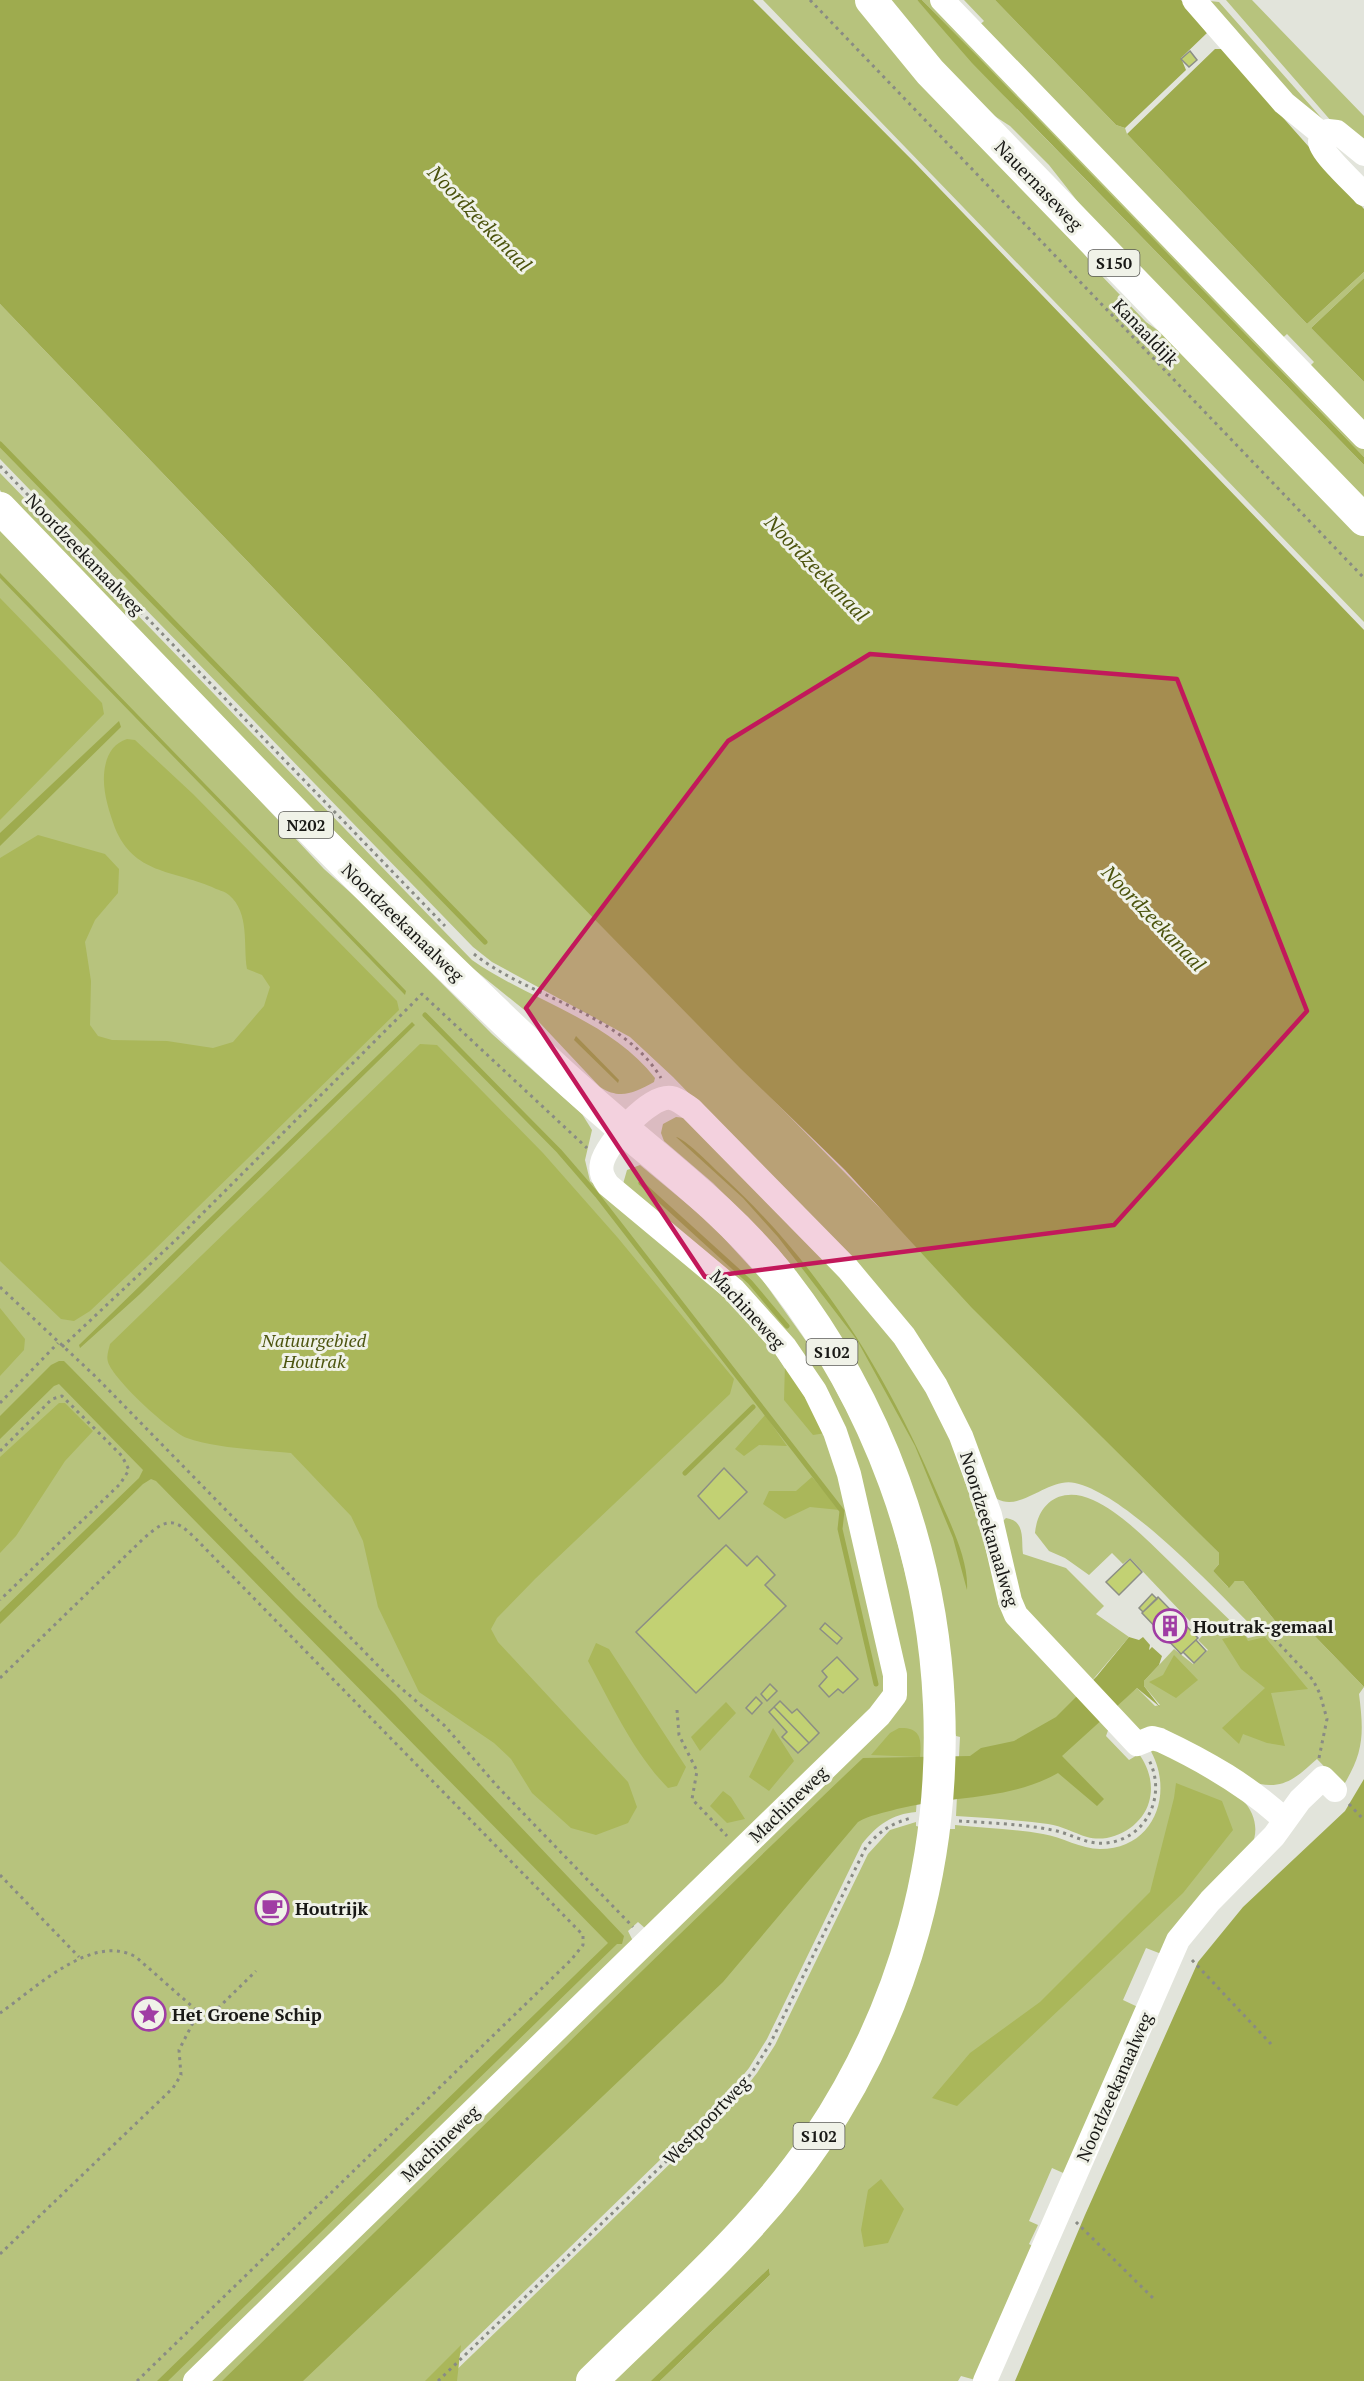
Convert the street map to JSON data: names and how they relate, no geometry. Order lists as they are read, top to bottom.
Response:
{
  "streets": {
    "main road": [
      "Nauernaseweg",
      "S150",
      "Noordzeekanaalweg",
      "N202",
      "S102"
    ],
    "street": ["Machineweg"],
    "path": ["Kanaaldijk", "Westpoortweg"]
  },
  "crossings": [
    ["Noordzeekanaalweg", "S102"],
    ["S102", "Westpoortweg"]
  ],
  "water": ["Noordzeekanaal"],
  "parks": ["Natuurgebied Houtrak"],
  "places": {
    "building": ["Houtrak-gemaal"],
    "cafe": ["Houtrijk"],
    "place": ["Het Groene Schip"]
  }
}
